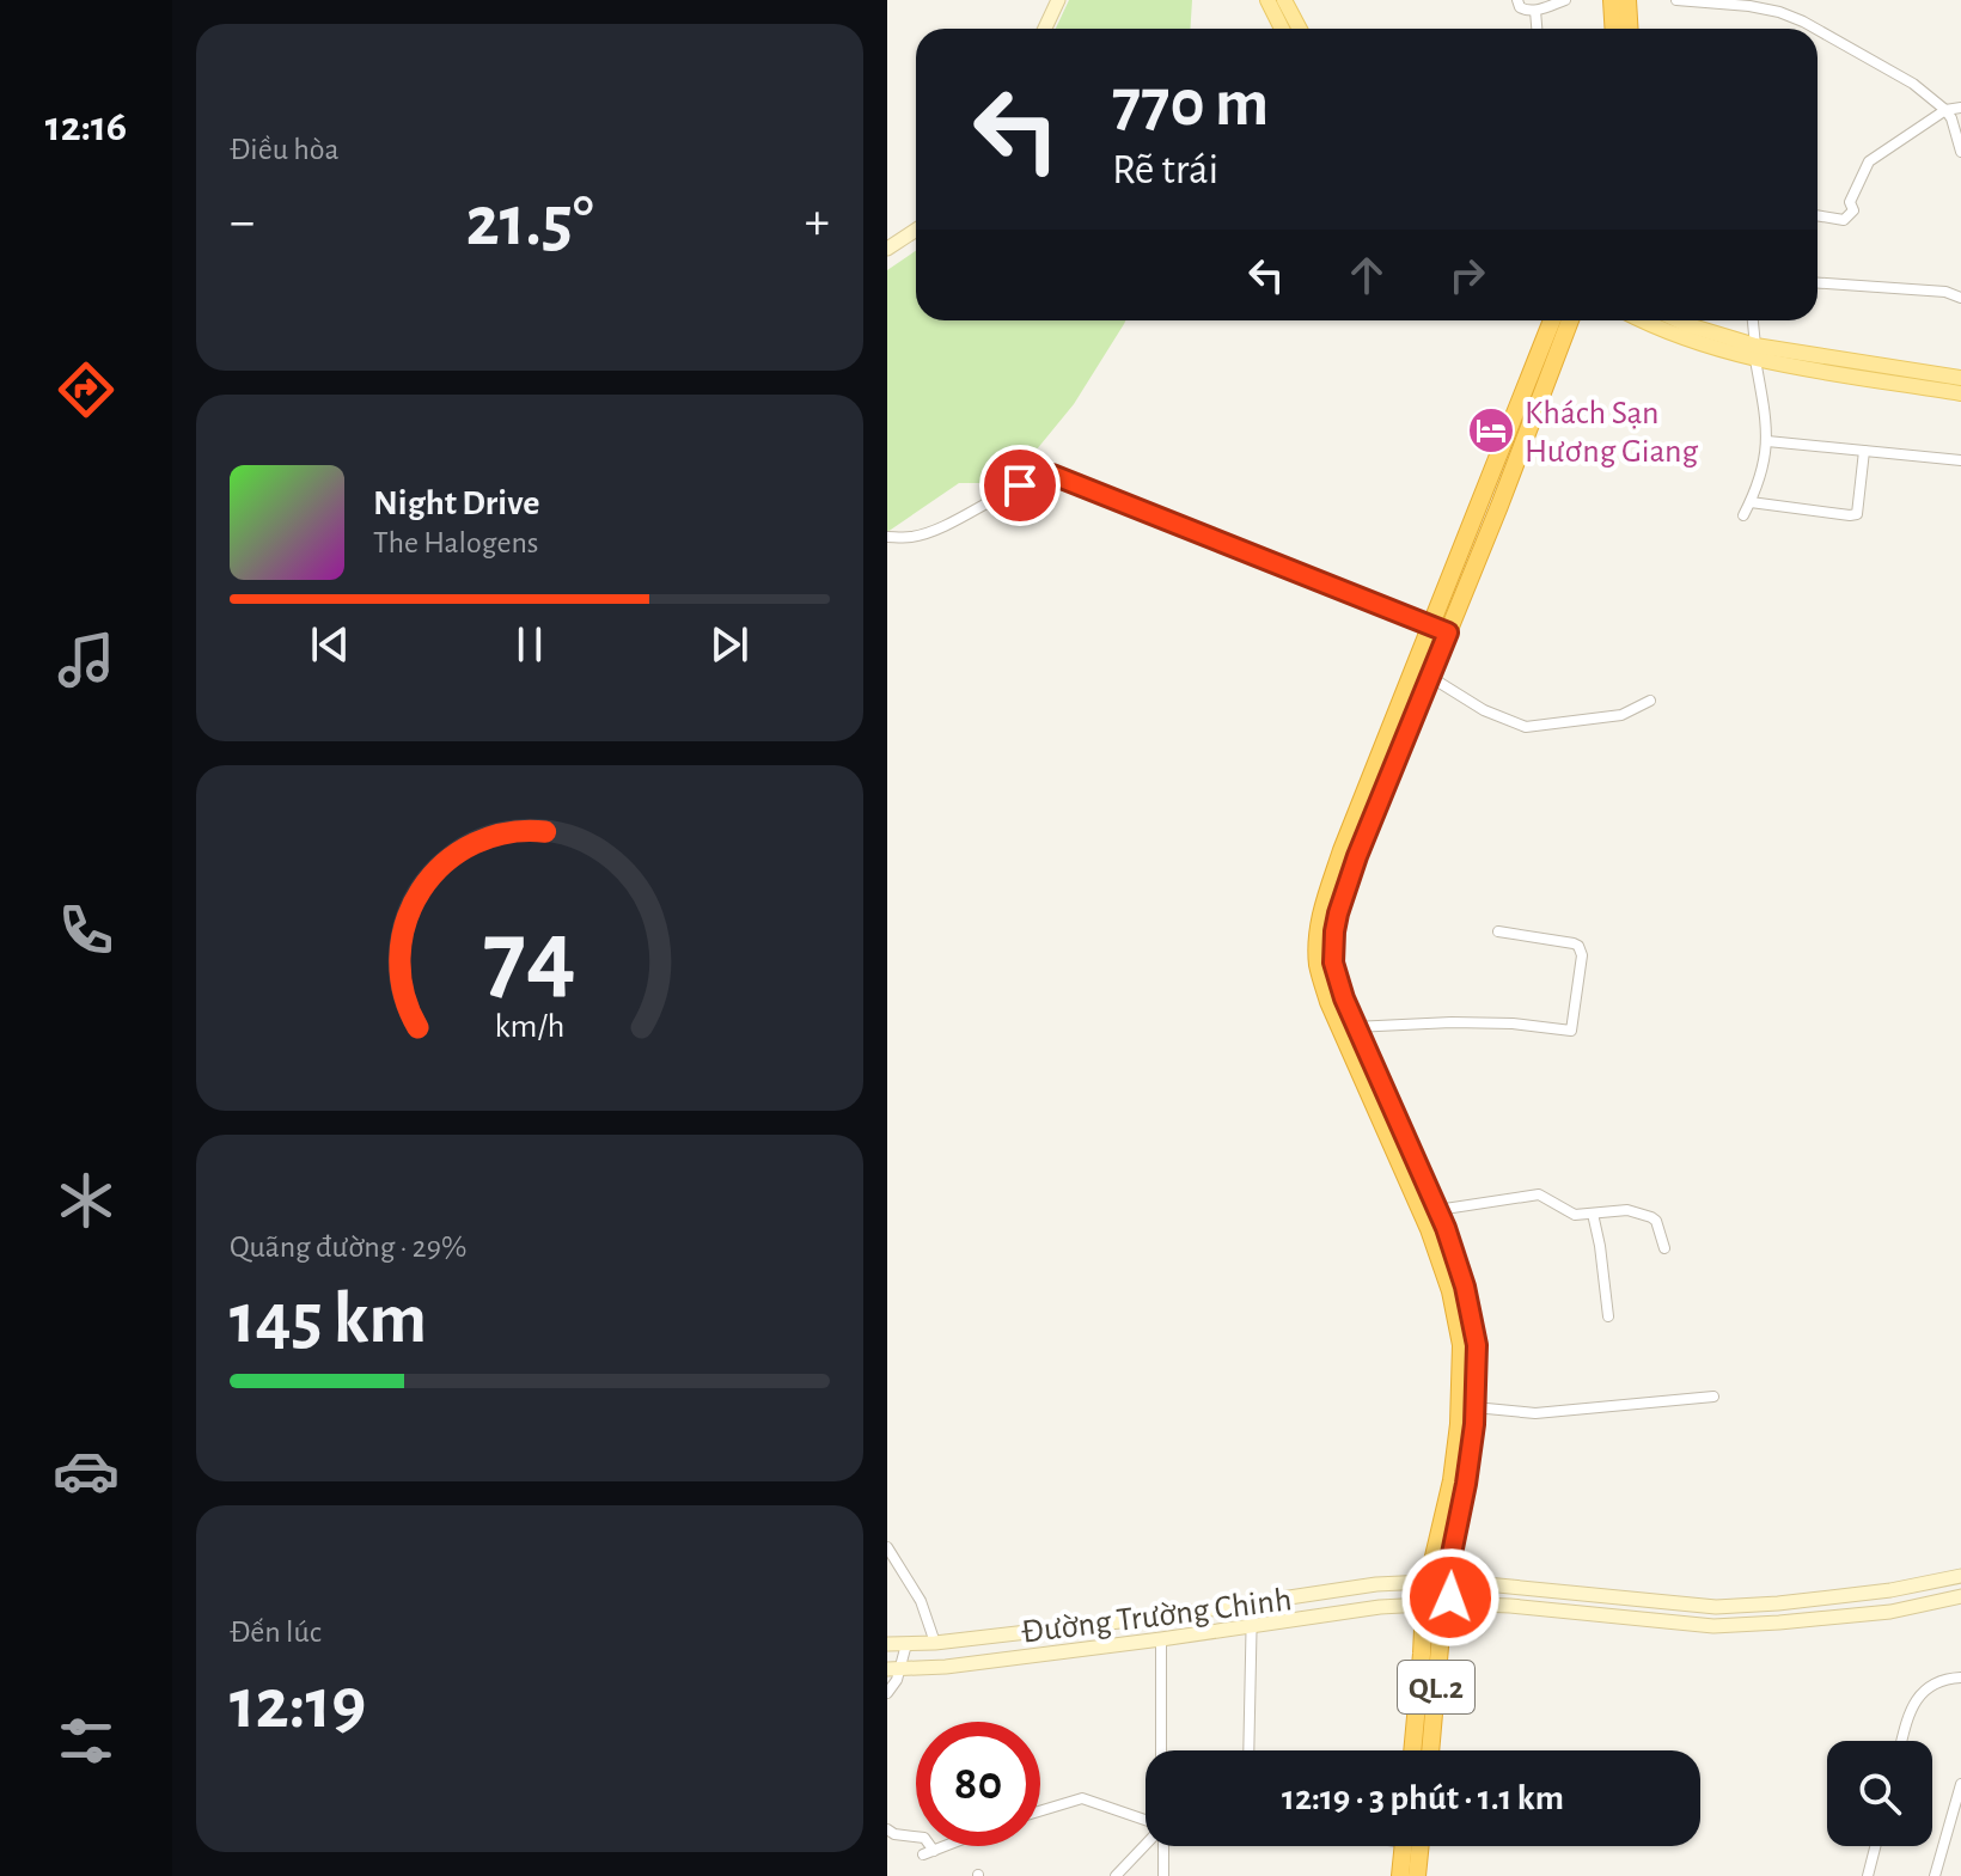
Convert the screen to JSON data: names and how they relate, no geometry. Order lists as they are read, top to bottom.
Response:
{
  "streets": {
    "highway": ["QL.2"],
    "main road": ["Đường Trường Chinh"]
  },
  "crossings": [
    ["Đường Trường Chinh", "QL.2"]
  ],
  "places": {
    "hotel": ["Khách Sạn Hương Giang"]
  },
  "page": {
    "tabs": "12:16",
    "tile": [
      "Điều hòa",
      ["Quãng đường · 29%", "145 km"],
      ["Đến lúc", "12:19"]
    ],
    "turn": ["770 m", "Rẽ trái"],
    "heat": ["−", "21.5°", "+"],
    "song": ["Night Drive", "The Halogens"],
    "limit": "80",
    "trip": "12:19 · 3 phút · 1.1 km",
    "gauge": ["74", "km/h"]
  }
}
